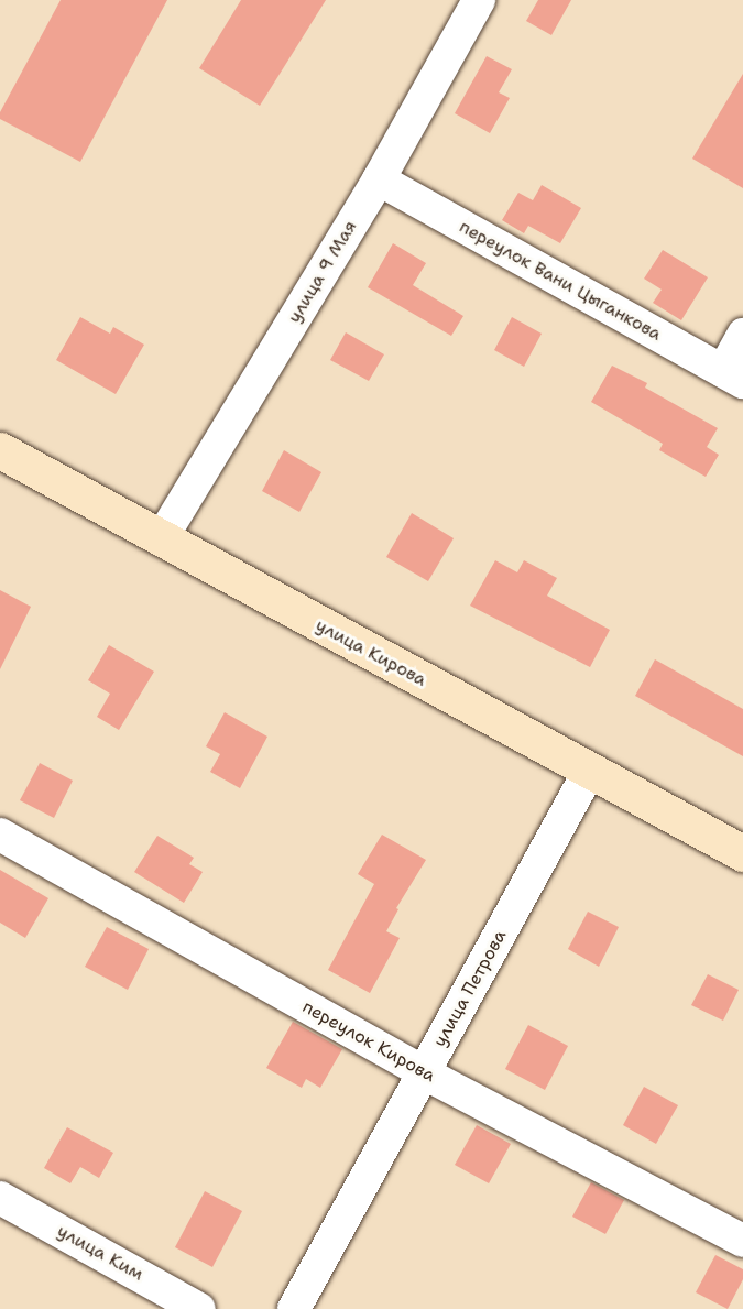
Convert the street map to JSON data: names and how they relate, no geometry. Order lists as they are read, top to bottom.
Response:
{
  "streets": {
    "street": [
      "улица 9 Мая",
      "переулок Вани Цыганкова",
      "улица Кирова",
      "улица Петрова",
      "переулок Кирова",
      "улица Ким"
    ]
  },
  "crossings": [
    ["улица 9 Мая", "переулок Вани Цыганкова"],
    ["улица 9 Мая", "улица Кирова"],
    ["улица Кирова", "улица Петрова"],
    ["улица Петрова", "переулок Кирова"]
  ]
}
